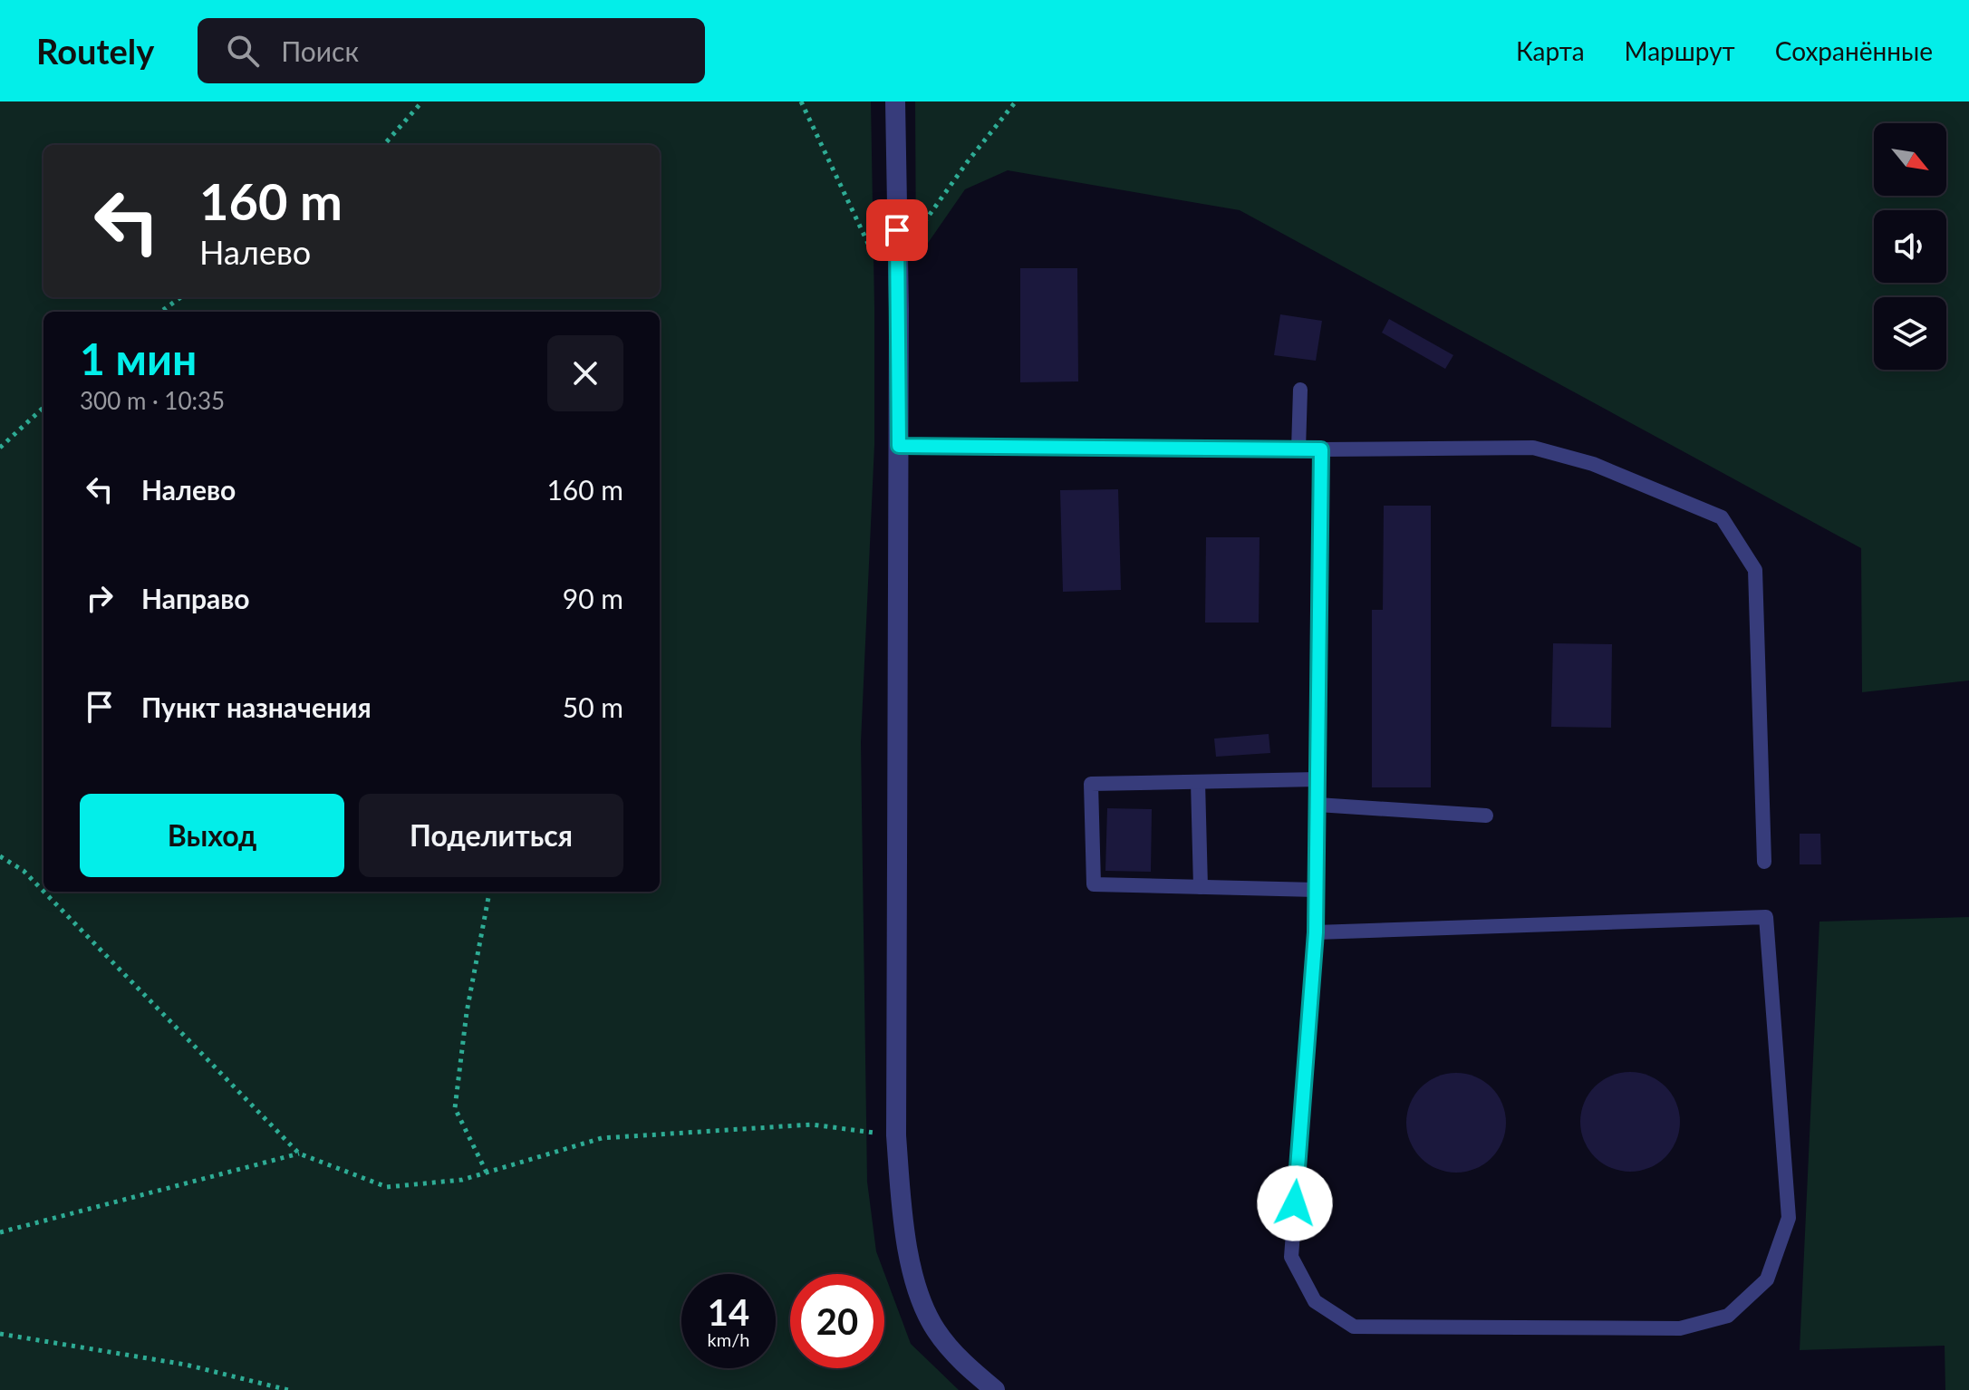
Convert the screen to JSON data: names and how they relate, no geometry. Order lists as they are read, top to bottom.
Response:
{
  "north": "bottom right",
  "page": {
    "header": "Routely",
    "search": "Поиск",
    "nav": ["Карта", "Маршрут", "Сохранённые"],
    "turn": ["160 m", "Налево"],
    "heading": ["1 мин", "300 m · 10:35"],
    "list": [
      {
        "name": "Налево",
        "value": "160 m"
      },
      {
        "name": "Направо",
        "value": "90 m"
      },
      {
        "name": "Пункт назначения",
        "value": "50 m"
      }
    ],
    "buttons": ["Выход", "Поделиться"],
    "speed": "14 km/h",
    "limit": "20"
  }
}
